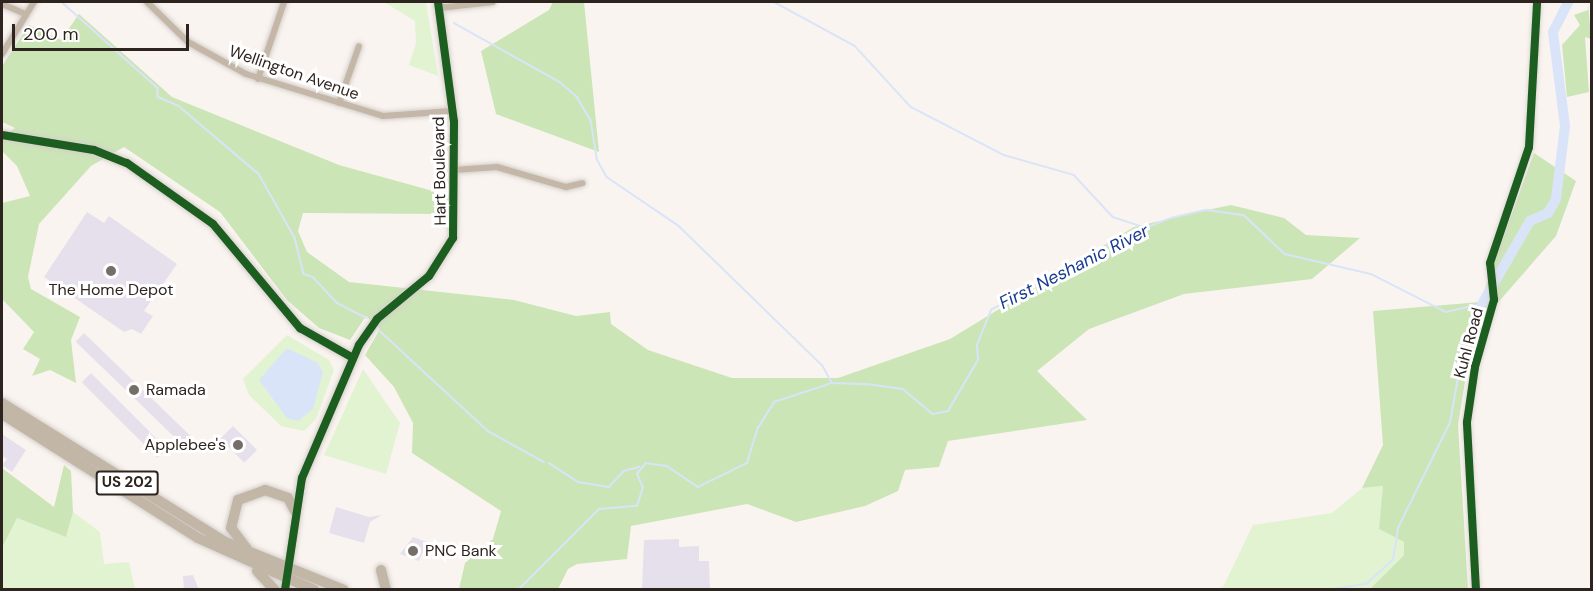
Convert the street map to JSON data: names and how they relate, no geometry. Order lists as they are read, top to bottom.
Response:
{
  "streets": {
    "highway": ["US 202"],
    "street": ["Wellington Avenue", "Hart Boulevard", "Kuhl Road"]
  },
  "crossings": [
    ["Wellington Avenue", "Hart Boulevard"],
    ["Hart Boulevard", "US 202"]
  ],
  "water": ["First Neshanic River"],
  "places": [
    "The Home Depot",
    "Ramada",
    "Applebee's",
    "PNC Bank"
  ],
  "scale_bar": "200 m"
}
